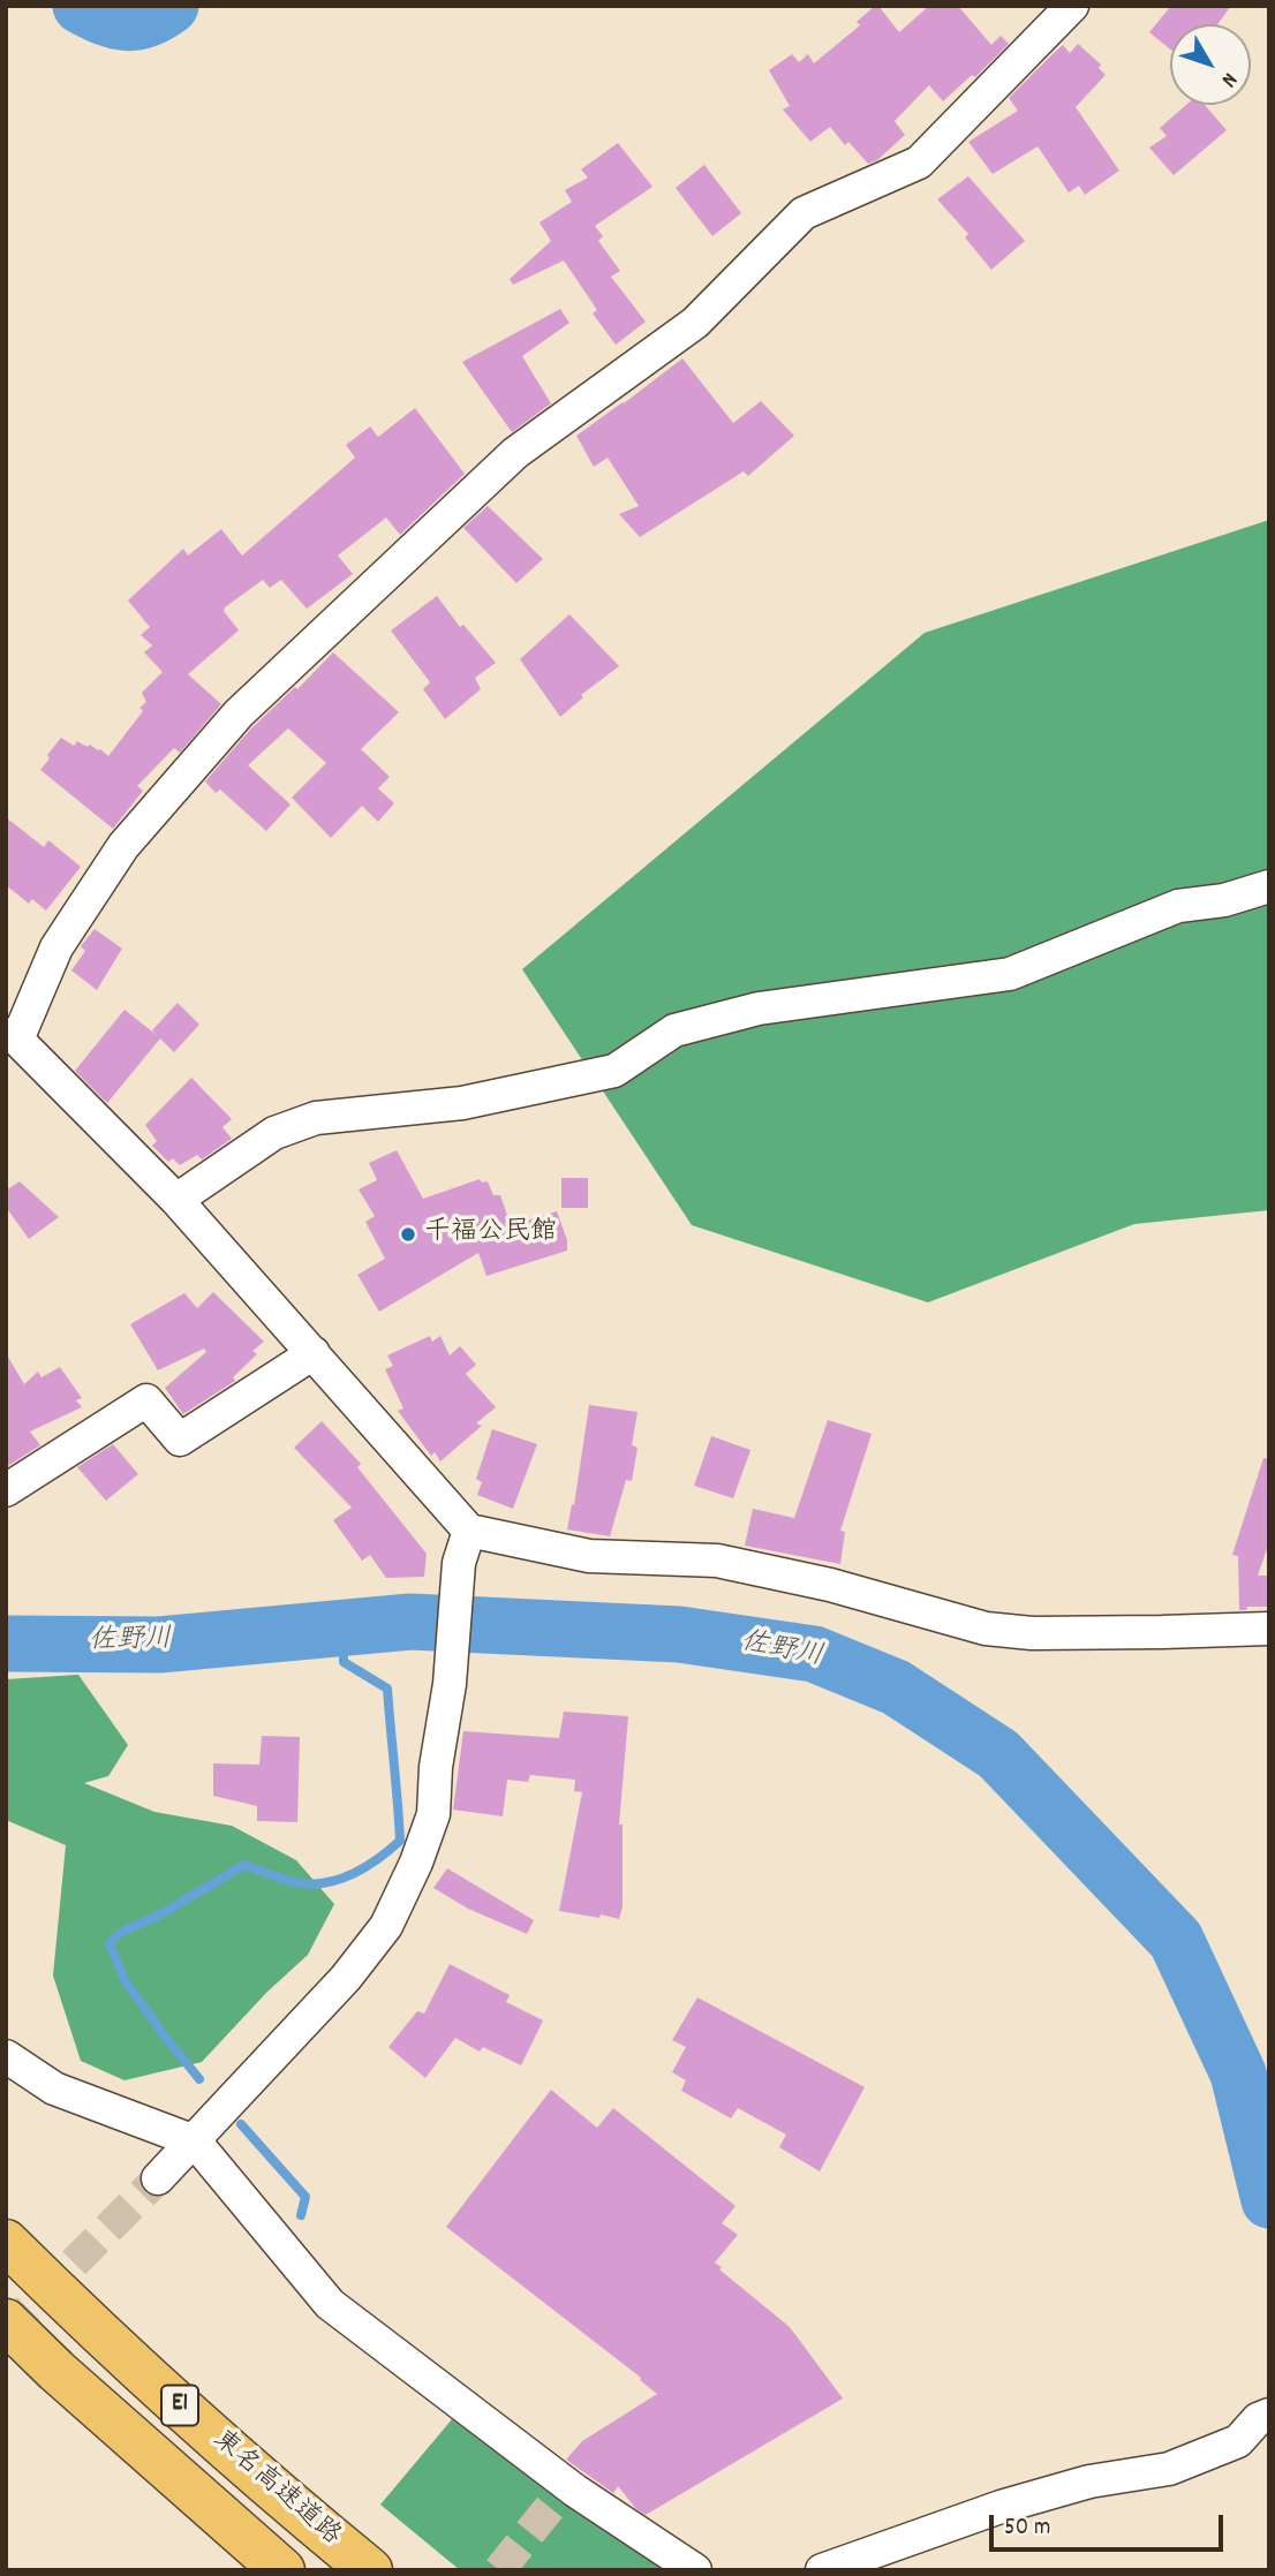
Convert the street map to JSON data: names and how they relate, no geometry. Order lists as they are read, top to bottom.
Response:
{
  "streets": {
    "highway": ["E1", "東名高速道路"]
  },
  "water": ["佐野川"],
  "places": ["千福公民館"],
  "scale_bar": "50 m",
  "north": "bottom right"
}
